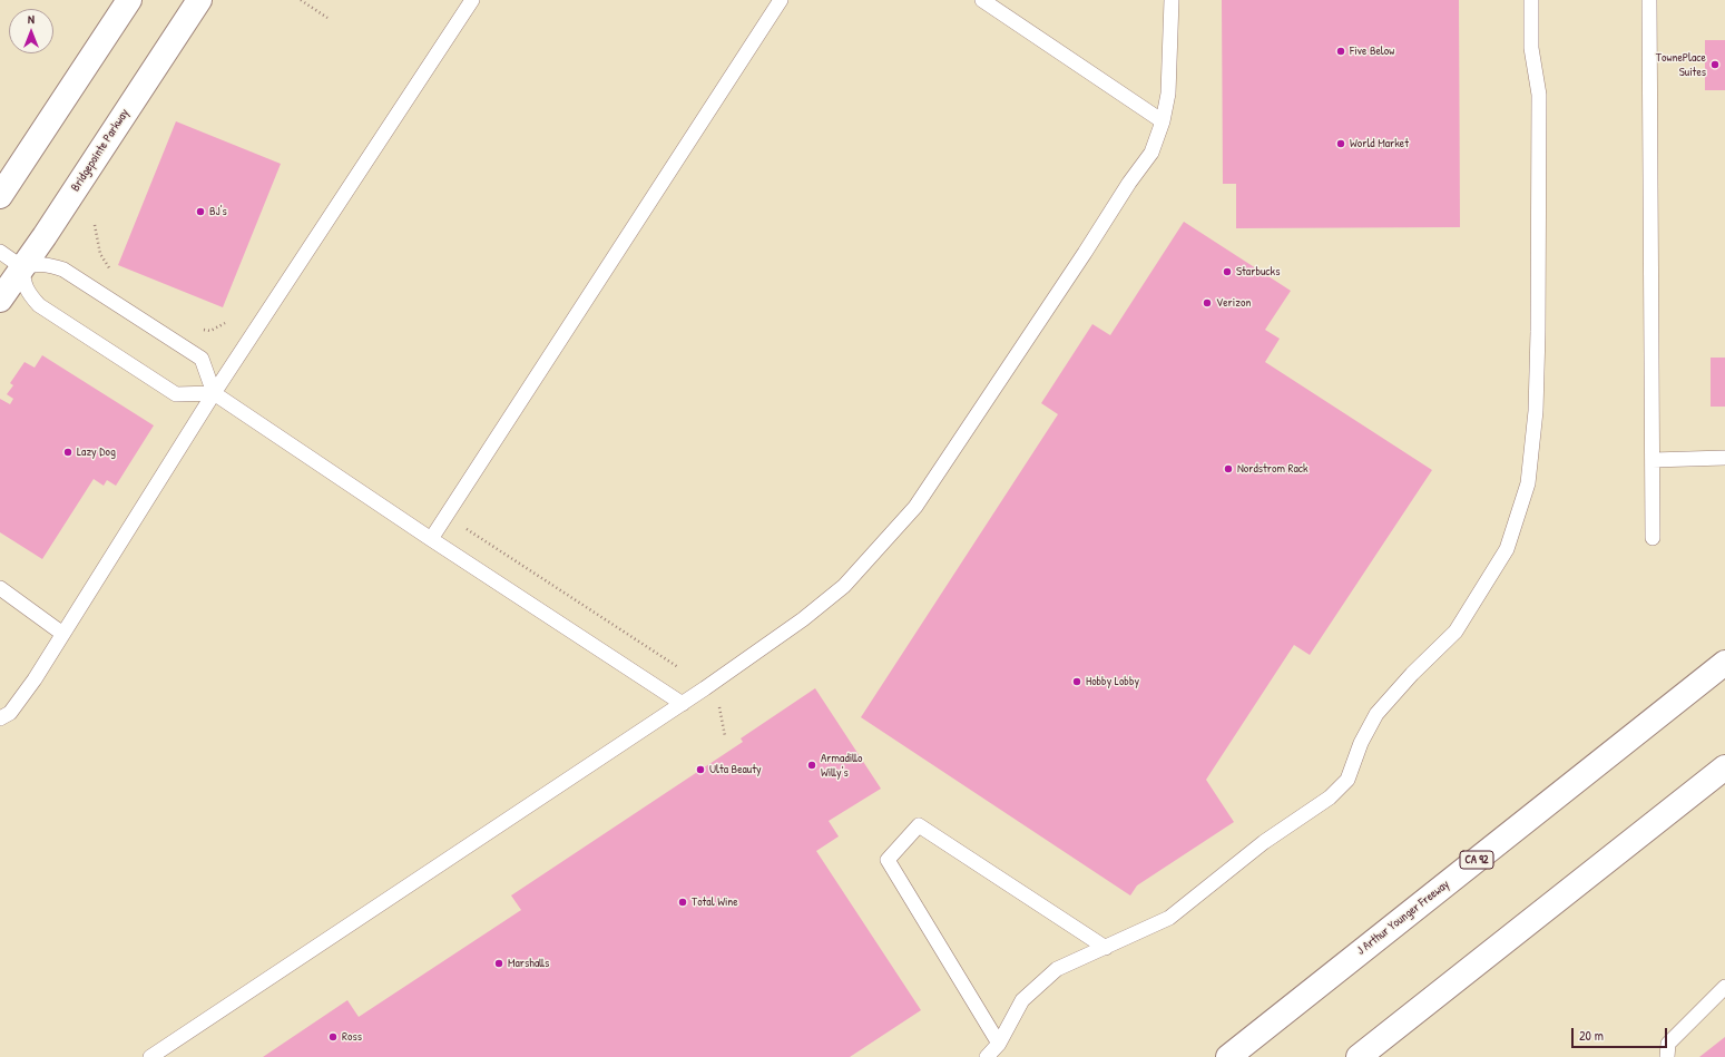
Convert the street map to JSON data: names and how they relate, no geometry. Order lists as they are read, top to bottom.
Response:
{
  "streets": {
    "main road": ["Bridgepointe Parkway", "CA 92", "J Arthur Younger Freeway"]
  },
  "places": [
    "Five Below",
    "TownePlace Suites",
    "World Market",
    "BJ's",
    "Starbucks",
    "Verizon",
    "Lazy Dog",
    "Nordstrom Rack",
    "Hobby Lobby",
    "Armadillo Willy's",
    "Ulta Beauty",
    "Total Wine",
    "Marshalls",
    "Ross"
  ],
  "scale_bar": "20 m",
  "north": "top"
}
